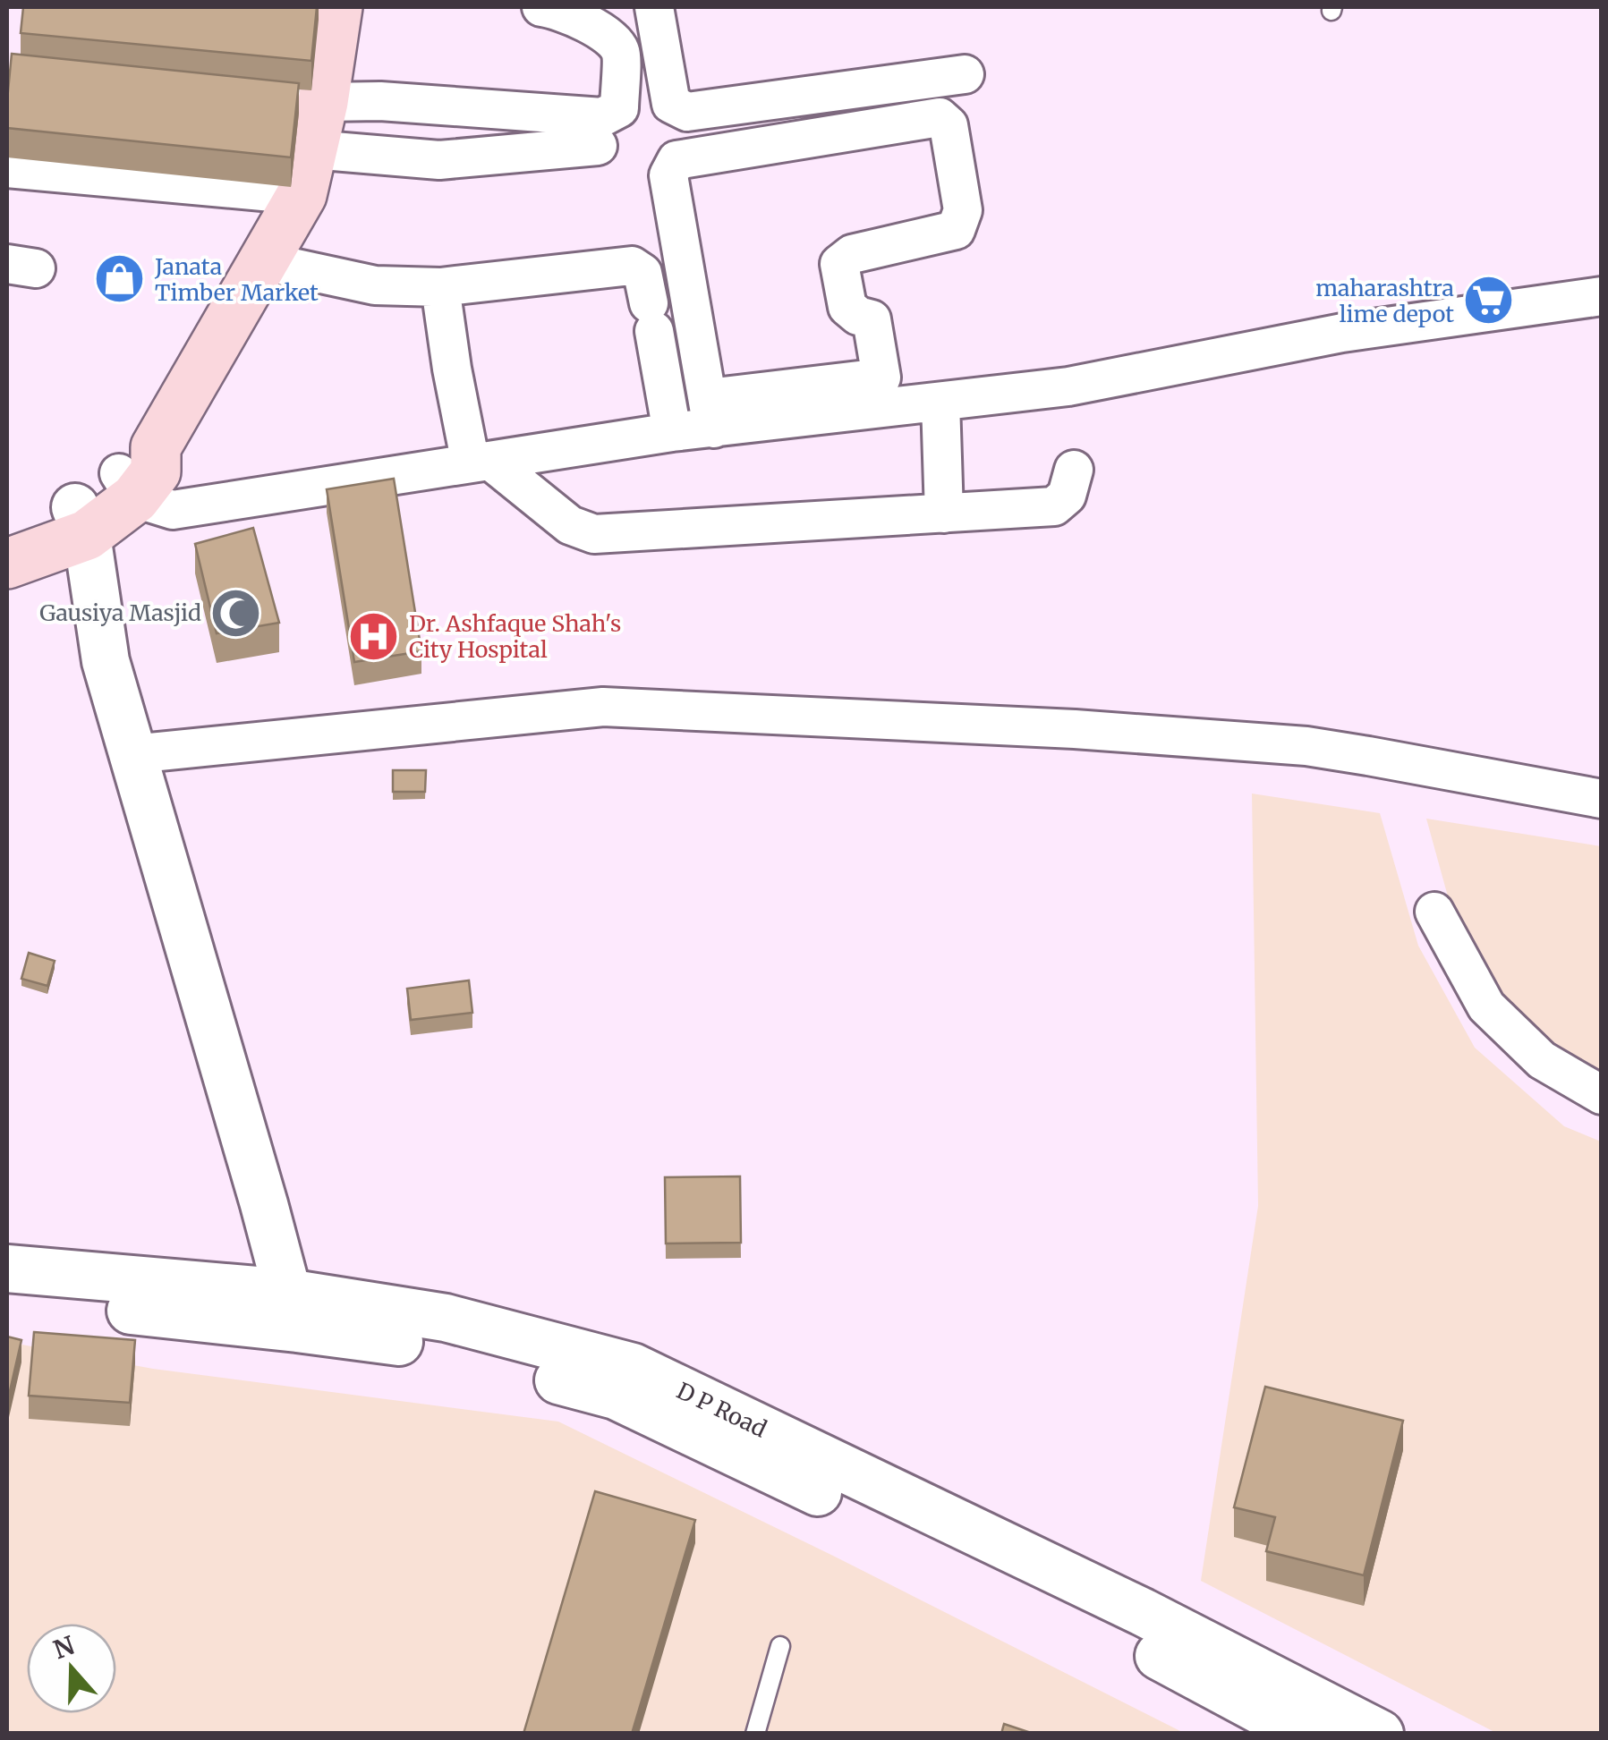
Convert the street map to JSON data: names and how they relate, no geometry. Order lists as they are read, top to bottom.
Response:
{
  "streets": {
    "street": ["D P Road"]
  },
  "places": {
    "shop": ["Janata Timber Market"],
    "supermarket": ["maharashtra lime depot"],
    "mosque": ["Gausiya Masjid"],
    "hospital": ["Dr. Ashfaque Shah's City Hospital"]
  },
  "north": "top"
}
